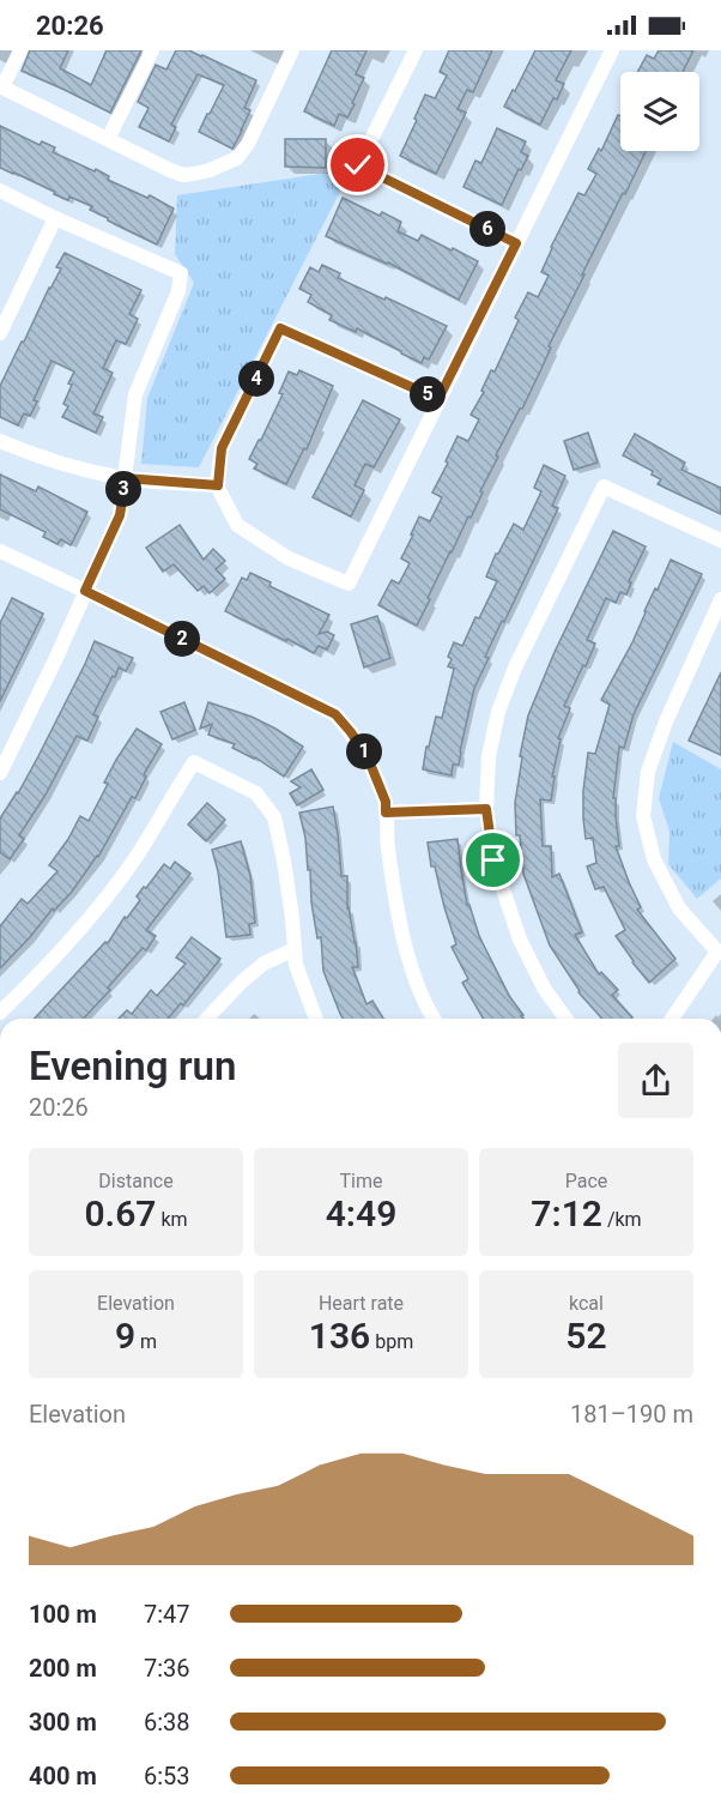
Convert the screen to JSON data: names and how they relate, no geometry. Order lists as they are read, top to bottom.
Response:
{
  "page": {
    "status": "20:26",
    "pins": [
      "6",
      "4",
      "5",
      "3",
      "2",
      "1"
    ],
    "heading": ["Evening run", "20:26"],
    "stats": [
      ["Distance", "0.67 km"],
      ["Time", "4:49"],
      ["Pace", "7:12 /km"],
      ["Elevation", "9 m"],
      ["Heart rate", "136 bpm"],
      ["kcal", "52"]
    ],
    "chart": ["Elevation", "181–190 m"],
    "list": [
      {
        "name": "100 m",
        "note": "7:47"
      },
      {
        "name": "200 m",
        "note": "7:36"
      },
      {
        "name": "300 m",
        "note": "6:38"
      },
      {
        "name": "400 m",
        "note": "6:53"
      }
    ]
  }
}
